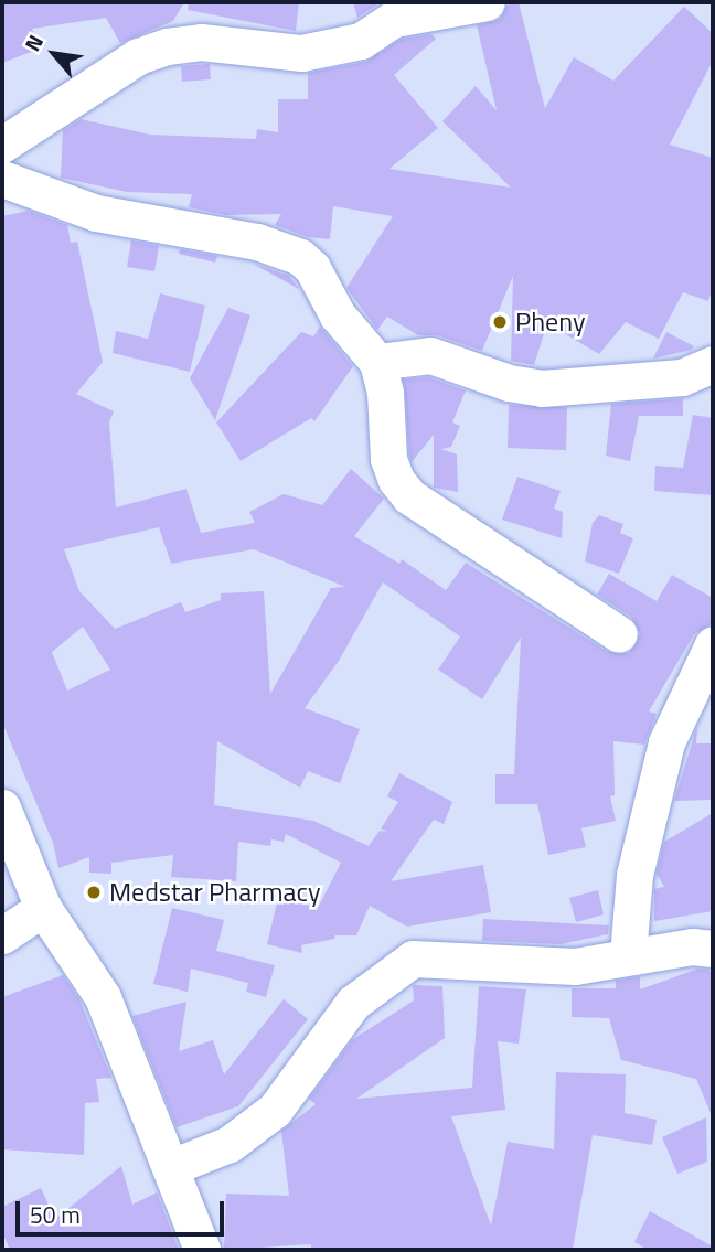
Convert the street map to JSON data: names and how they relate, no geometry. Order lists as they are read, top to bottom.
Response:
{
  "places": ["Pheny", "Medstar Pharmacy"],
  "scale_bar": "50 m",
  "north": "top left"
}
